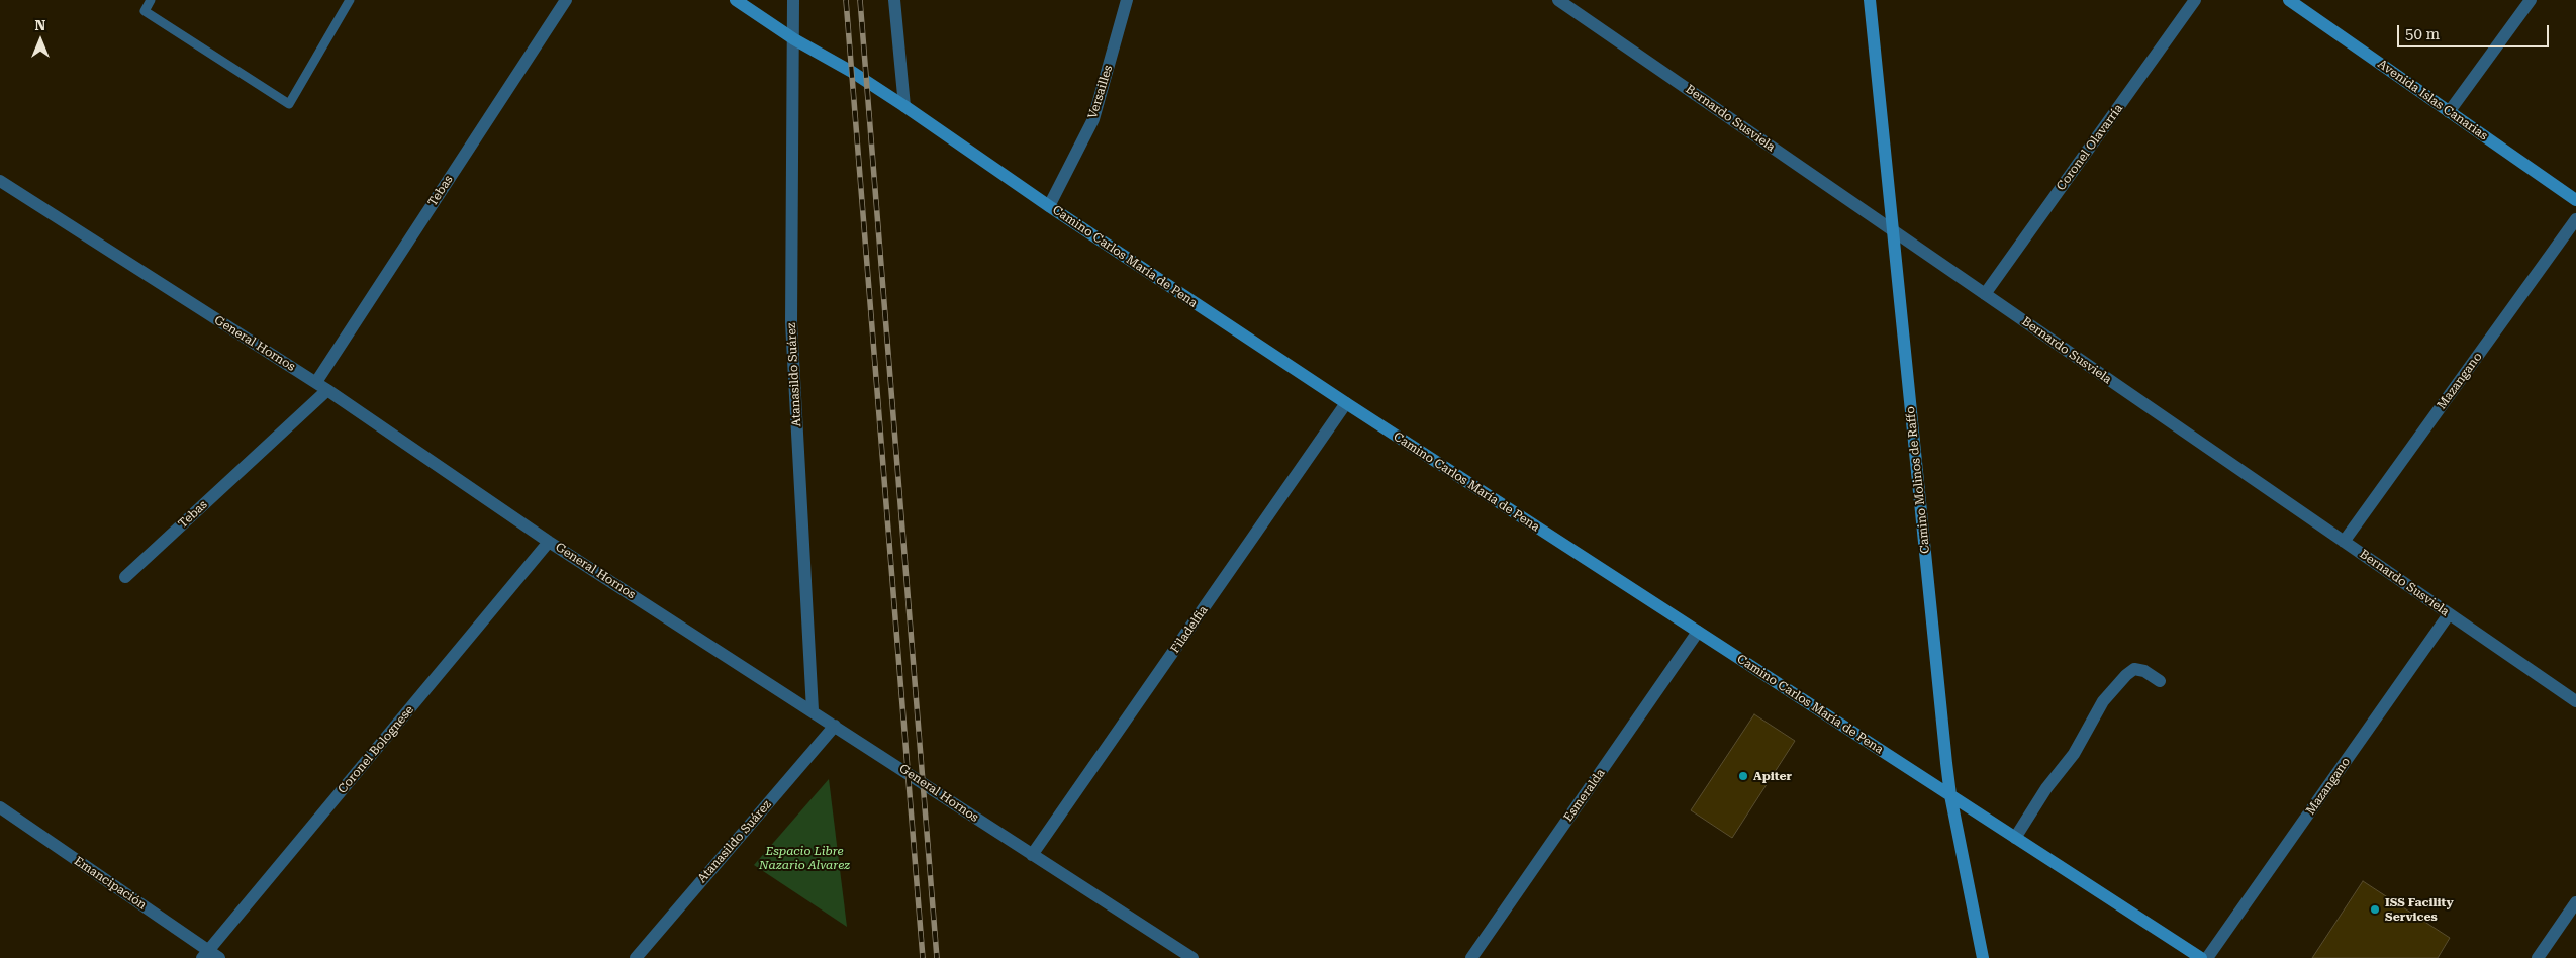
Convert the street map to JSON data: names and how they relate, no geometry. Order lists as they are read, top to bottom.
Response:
{
  "streets": {
    "street": [
      "Versailles",
      "Avenida Islas Canarias",
      "Bernardo Susviela",
      "Coronel Olavarría",
      "Tebas",
      "Camino Carlos María de Pena",
      "General Hornos",
      "Atanasildo Suárez",
      "Mazangano",
      "Camino Molinos de Raffo",
      "Filadelfia",
      "Coronel Bolognese",
      "Esmeralda",
      "Emancipación"
    ]
  },
  "crossings": [
    ["Versailles", "Camino Carlos María de Pena"],
    ["Bernardo Susviela", "Coronel Olavarría"],
    ["Bernardo Susviela", "Mazangano"],
    ["Bernardo Susviela", "Camino Molinos de Raffo"],
    ["Tebas", "General Hornos"],
    ["Camino Carlos María de Pena", "Atanasildo Suárez"],
    ["Camino Carlos María de Pena", "Camino Molinos de Raffo"],
    ["Camino Carlos María de Pena", "Filadelfia"],
    ["Camino Carlos María de Pena", "Esmeralda"],
    ["General Hornos", "Atanasildo Suárez"],
    ["General Hornos", "Filadelfia"],
    ["General Hornos", "Coronel Bolognese"],
    ["Coronel Bolognese", "Emancipación"]
  ],
  "parks": ["Espacio Libre Nazario Alvarez"],
  "places": ["Apiter", "ISS Facility Services"],
  "scale_bar": "50 m",
  "north": "top"
}
